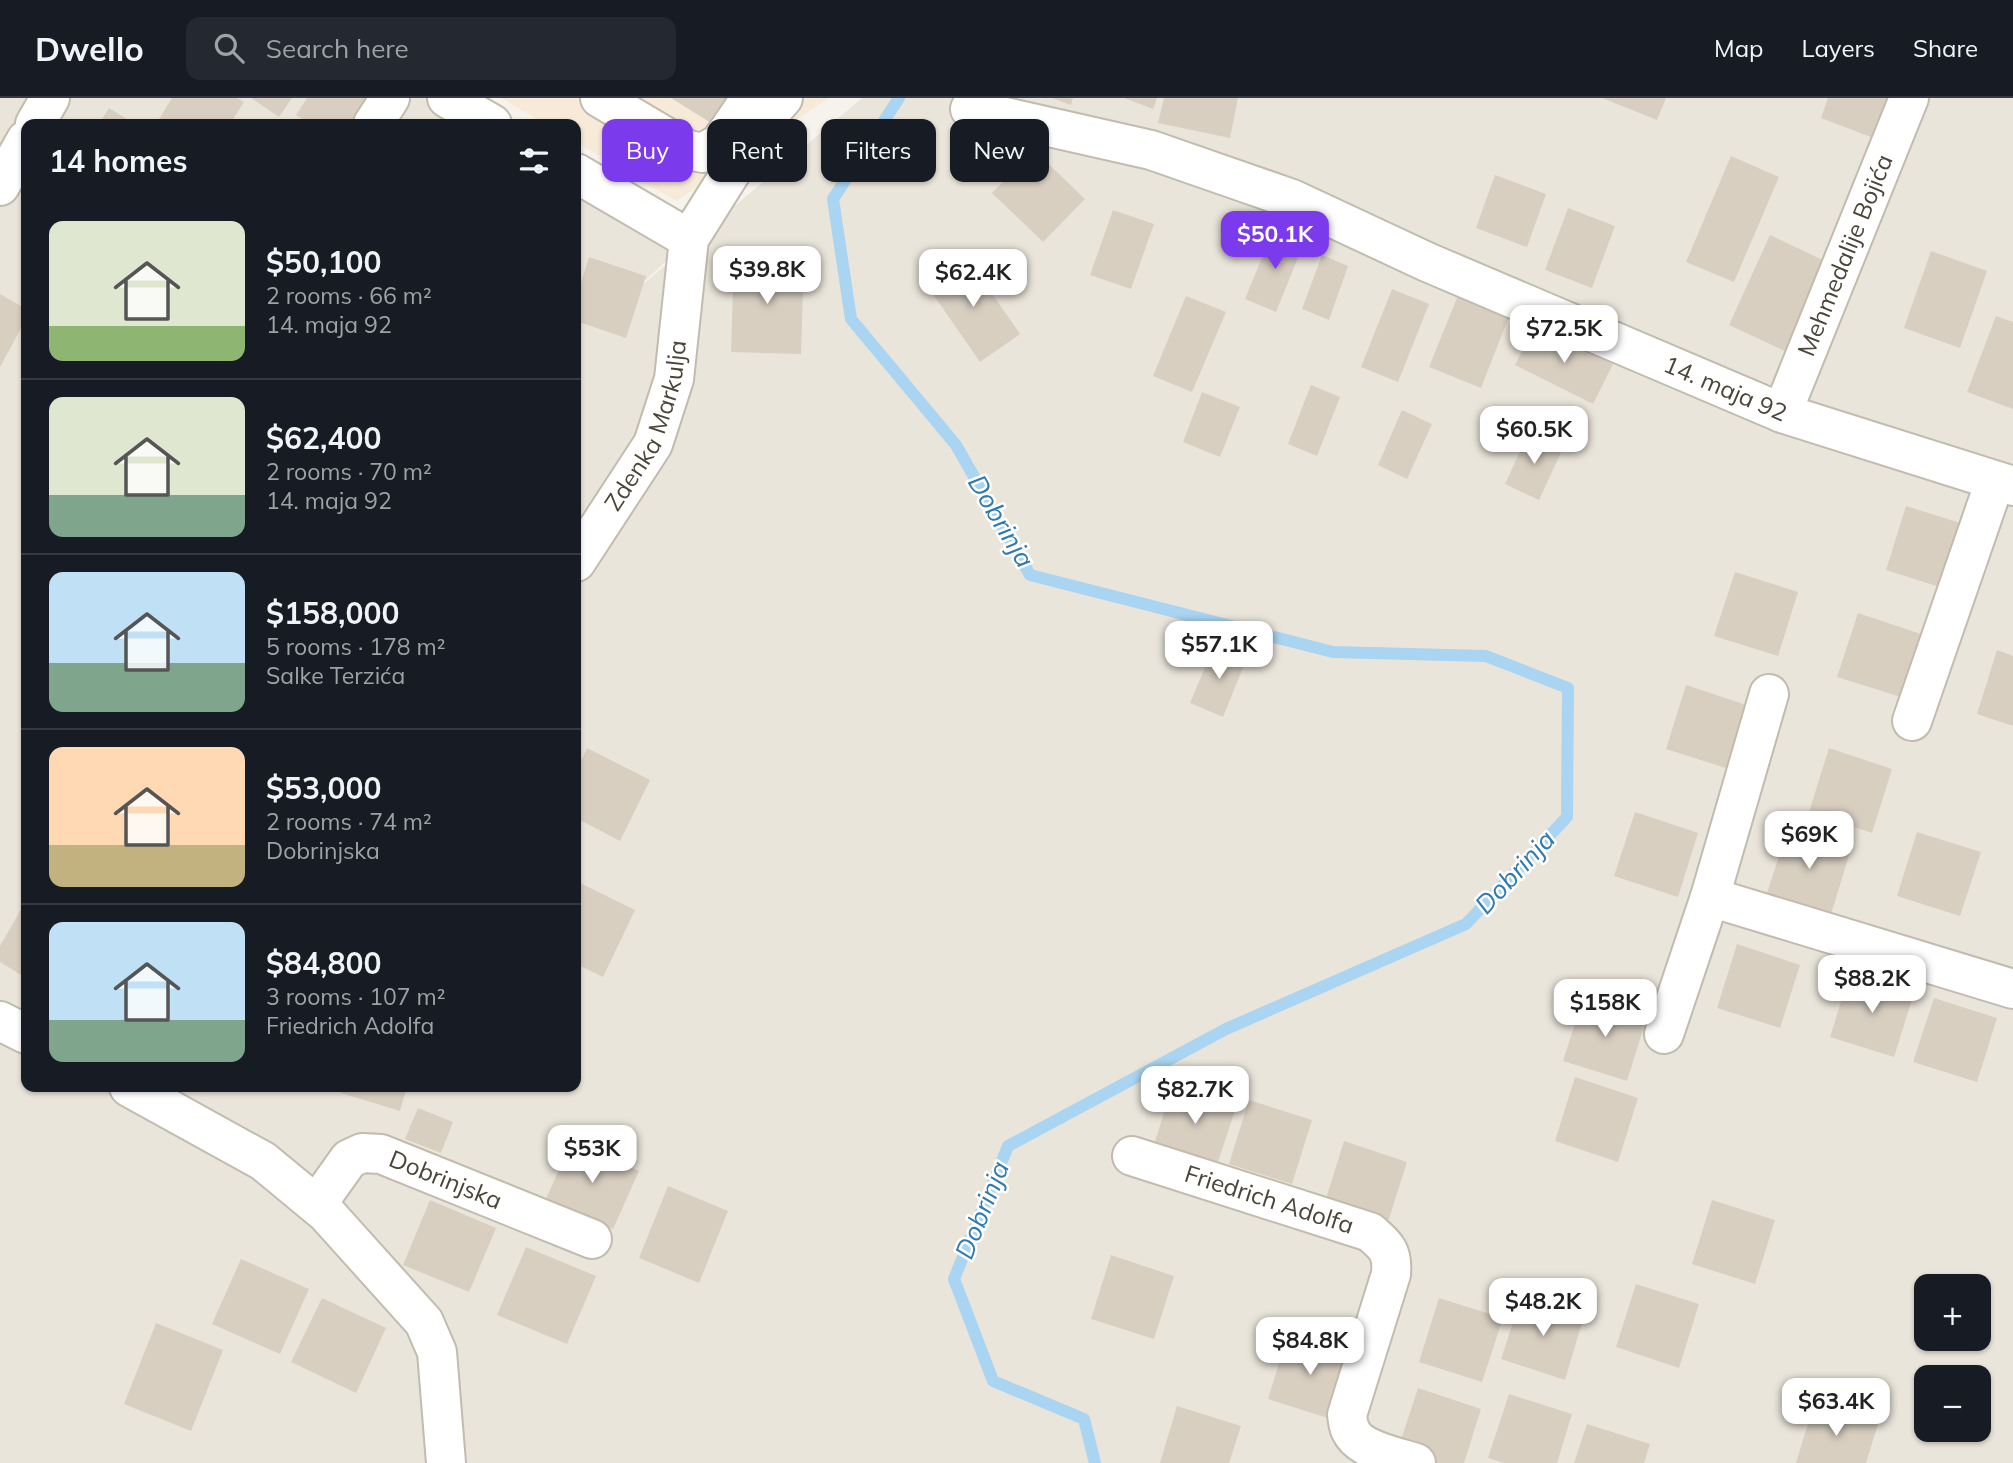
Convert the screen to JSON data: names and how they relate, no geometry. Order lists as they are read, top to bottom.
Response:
{
  "streets": {
    "street": [
      "Mehmedalije Bojića",
      "14. maja 92",
      "Zdenka Markulja",
      "Dobrinjska",
      "Friedrich Adolfa"
    ]
  },
  "crossings": [
    ["Mehmedalije Bojića", "14. maja 92"]
  ],
  "water": ["Dobrinja"],
  "page": {
    "header": "Dwello",
    "search": "Search here",
    "nav": ["Map", "Layers", "Share"],
    "chip": [
      "Buy",
      "Rent",
      "Filters",
      "New"
    ],
    "heading": "14 homes",
    "list": [
      {
        "name": "$50,100",
        "note": "2 rooms · 66 m² · 14. maja 92"
      },
      {
        "name": "$62,400",
        "note": "2 rooms · 70 m² · 14. maja 92"
      },
      {
        "name": "$158,000",
        "note": "5 rooms · 178 m² · Salke Terzića"
      },
      {
        "name": "$53,000",
        "note": "2 rooms · 74 m² · Dobrinjska"
      },
      {
        "name": "$84,800",
        "note": "3 rooms · 107 m² · Friedrich Adolfa"
      }
    ],
    "price": [
      "$50.1K",
      "$39.8K",
      "$62.4K",
      "$72.5K",
      "$60.5K",
      "$57.1K",
      "$69K",
      "$88.2K",
      "$158K",
      "$82.7K",
      "$53K",
      "$48.2K",
      "$84.8K",
      "$63.4K"
    ],
    "map_buttons": ["+", "−"]
  }
}
